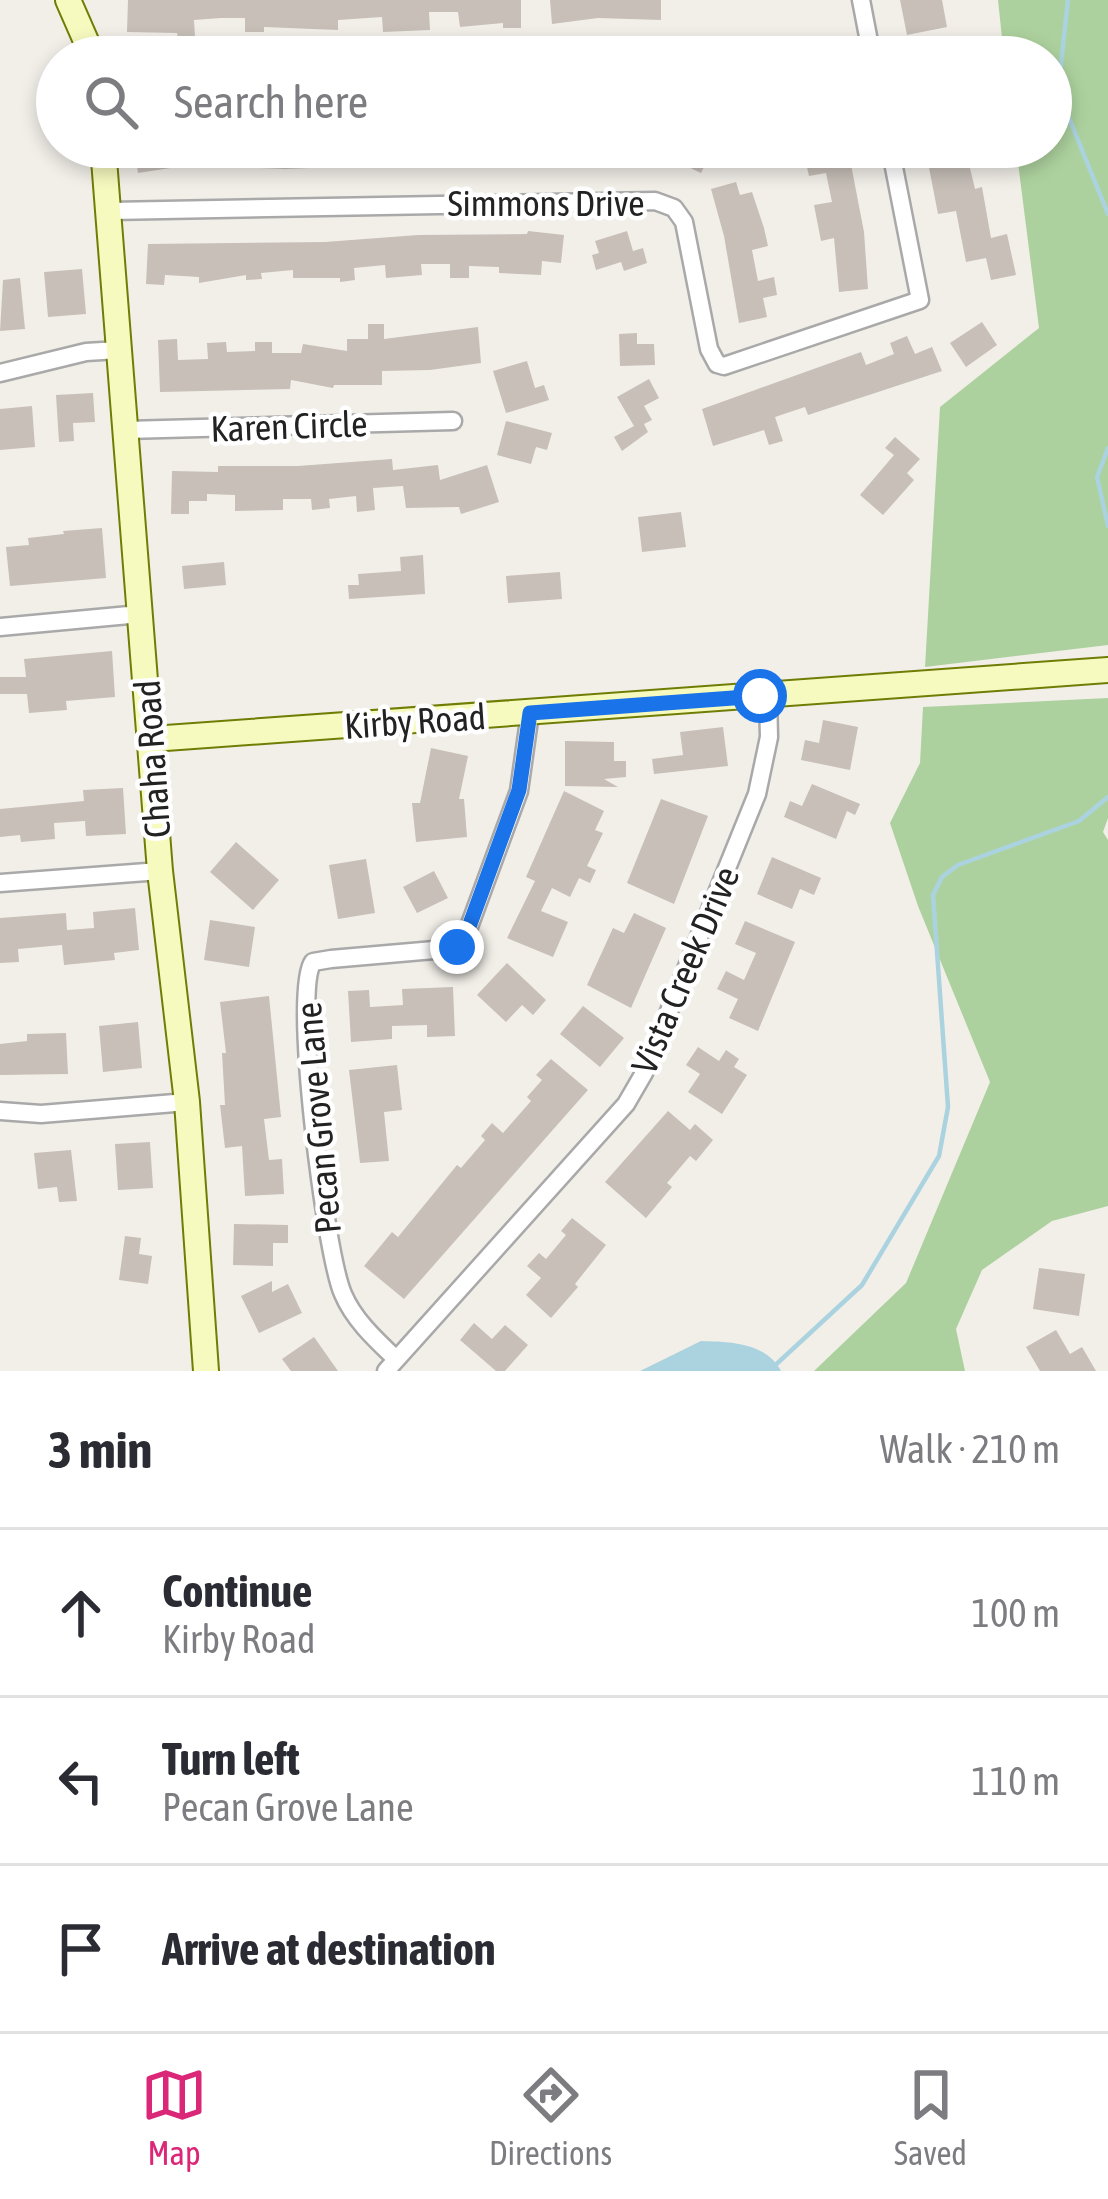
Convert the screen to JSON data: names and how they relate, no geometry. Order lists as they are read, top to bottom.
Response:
{
  "streets": {
    "street": [
      "Simmons Drive",
      "Karen Circle",
      "Kirby Road",
      "Chaha Road",
      "Vista Creek Drive",
      "Pecan Grove Lane"
    ]
  },
  "crossings": [
    ["Simmons Drive", "Chaha Road"],
    ["Karen Circle", "Chaha Road"],
    ["Kirby Road", "Chaha Road"],
    ["Kirby Road", "Vista Creek Drive"],
    ["Kirby Road", "Pecan Grove Lane"],
    ["Vista Creek Drive", "Pecan Grove Lane"]
  ],
  "page": {
    "search": "Search here",
    "heading": ["3 min", "Walk · 210 m"],
    "list": [
      ["Continue", "Kirby Road", "100 m"],
      ["Turn left", "Pecan Grove Lane", "110 m"],
      "Arrive at destination"
    ],
    "nav": ["Map", "Directions", "Saved"]
  }
}
